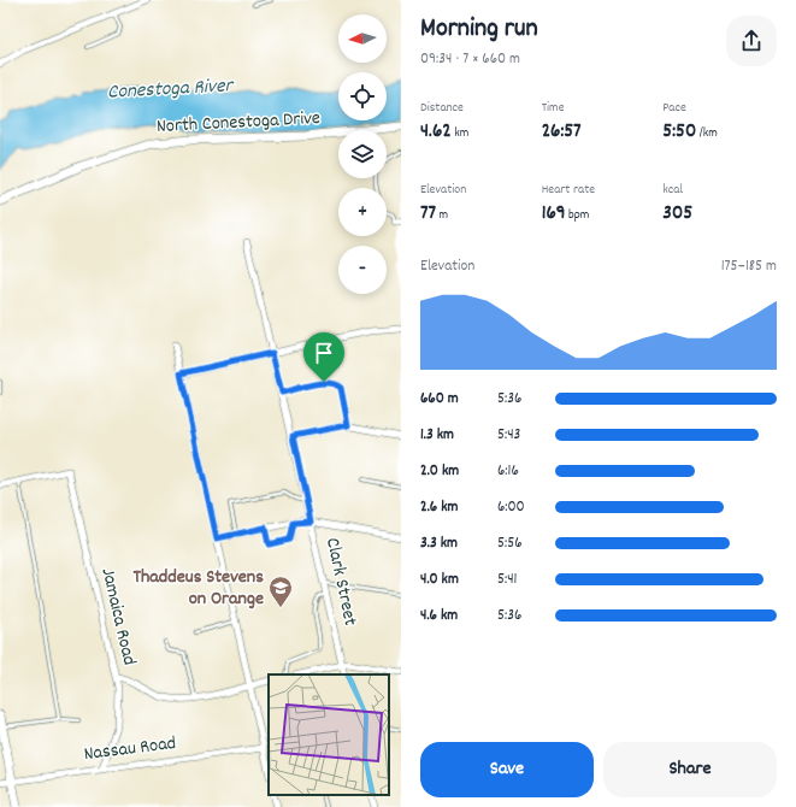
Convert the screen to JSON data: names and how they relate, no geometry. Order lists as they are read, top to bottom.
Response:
{
  "streets": {
    "street": [
      "North Conestoga Drive",
      "Clark Street",
      "Jamaica Road",
      "Nassau Road"
    ]
  },
  "crossings": [
    ["Jamaica Road", "Nassau Road"]
  ],
  "water": ["Conestoga River"],
  "places": {
    "school or university": ["Thaddeus Stevens on Orange"]
  },
  "north": "left",
  "page": {
    "heading": ["Morning run", "09:34 · 7 × 660 m"],
    "map_buttons": ["+", "−"],
    "stats": [
      ["Distance", "4.62 km"],
      ["Time", "26:57"],
      ["Pace", "5:50 /km"],
      ["Elevation", "77 m"],
      ["Heart rate", "169 bpm"],
      ["kcal", "305"]
    ],
    "chart": ["Elevation", "175–185 m"],
    "list": [
      {
        "name": "660 m",
        "note": "5:36"
      },
      {
        "name": "1.3 km",
        "note": "5:43"
      },
      {
        "name": "2.0 km",
        "note": "6:16"
      },
      {
        "name": "2.6 km",
        "note": "6:00"
      },
      {
        "name": "3.3 km",
        "note": "5:56"
      },
      {
        "name": "4.0 km",
        "note": "5:41"
      },
      {
        "name": "4.6 km",
        "note": "5:36"
      }
    ],
    "buttons": ["Save", "Share"]
  }
}
